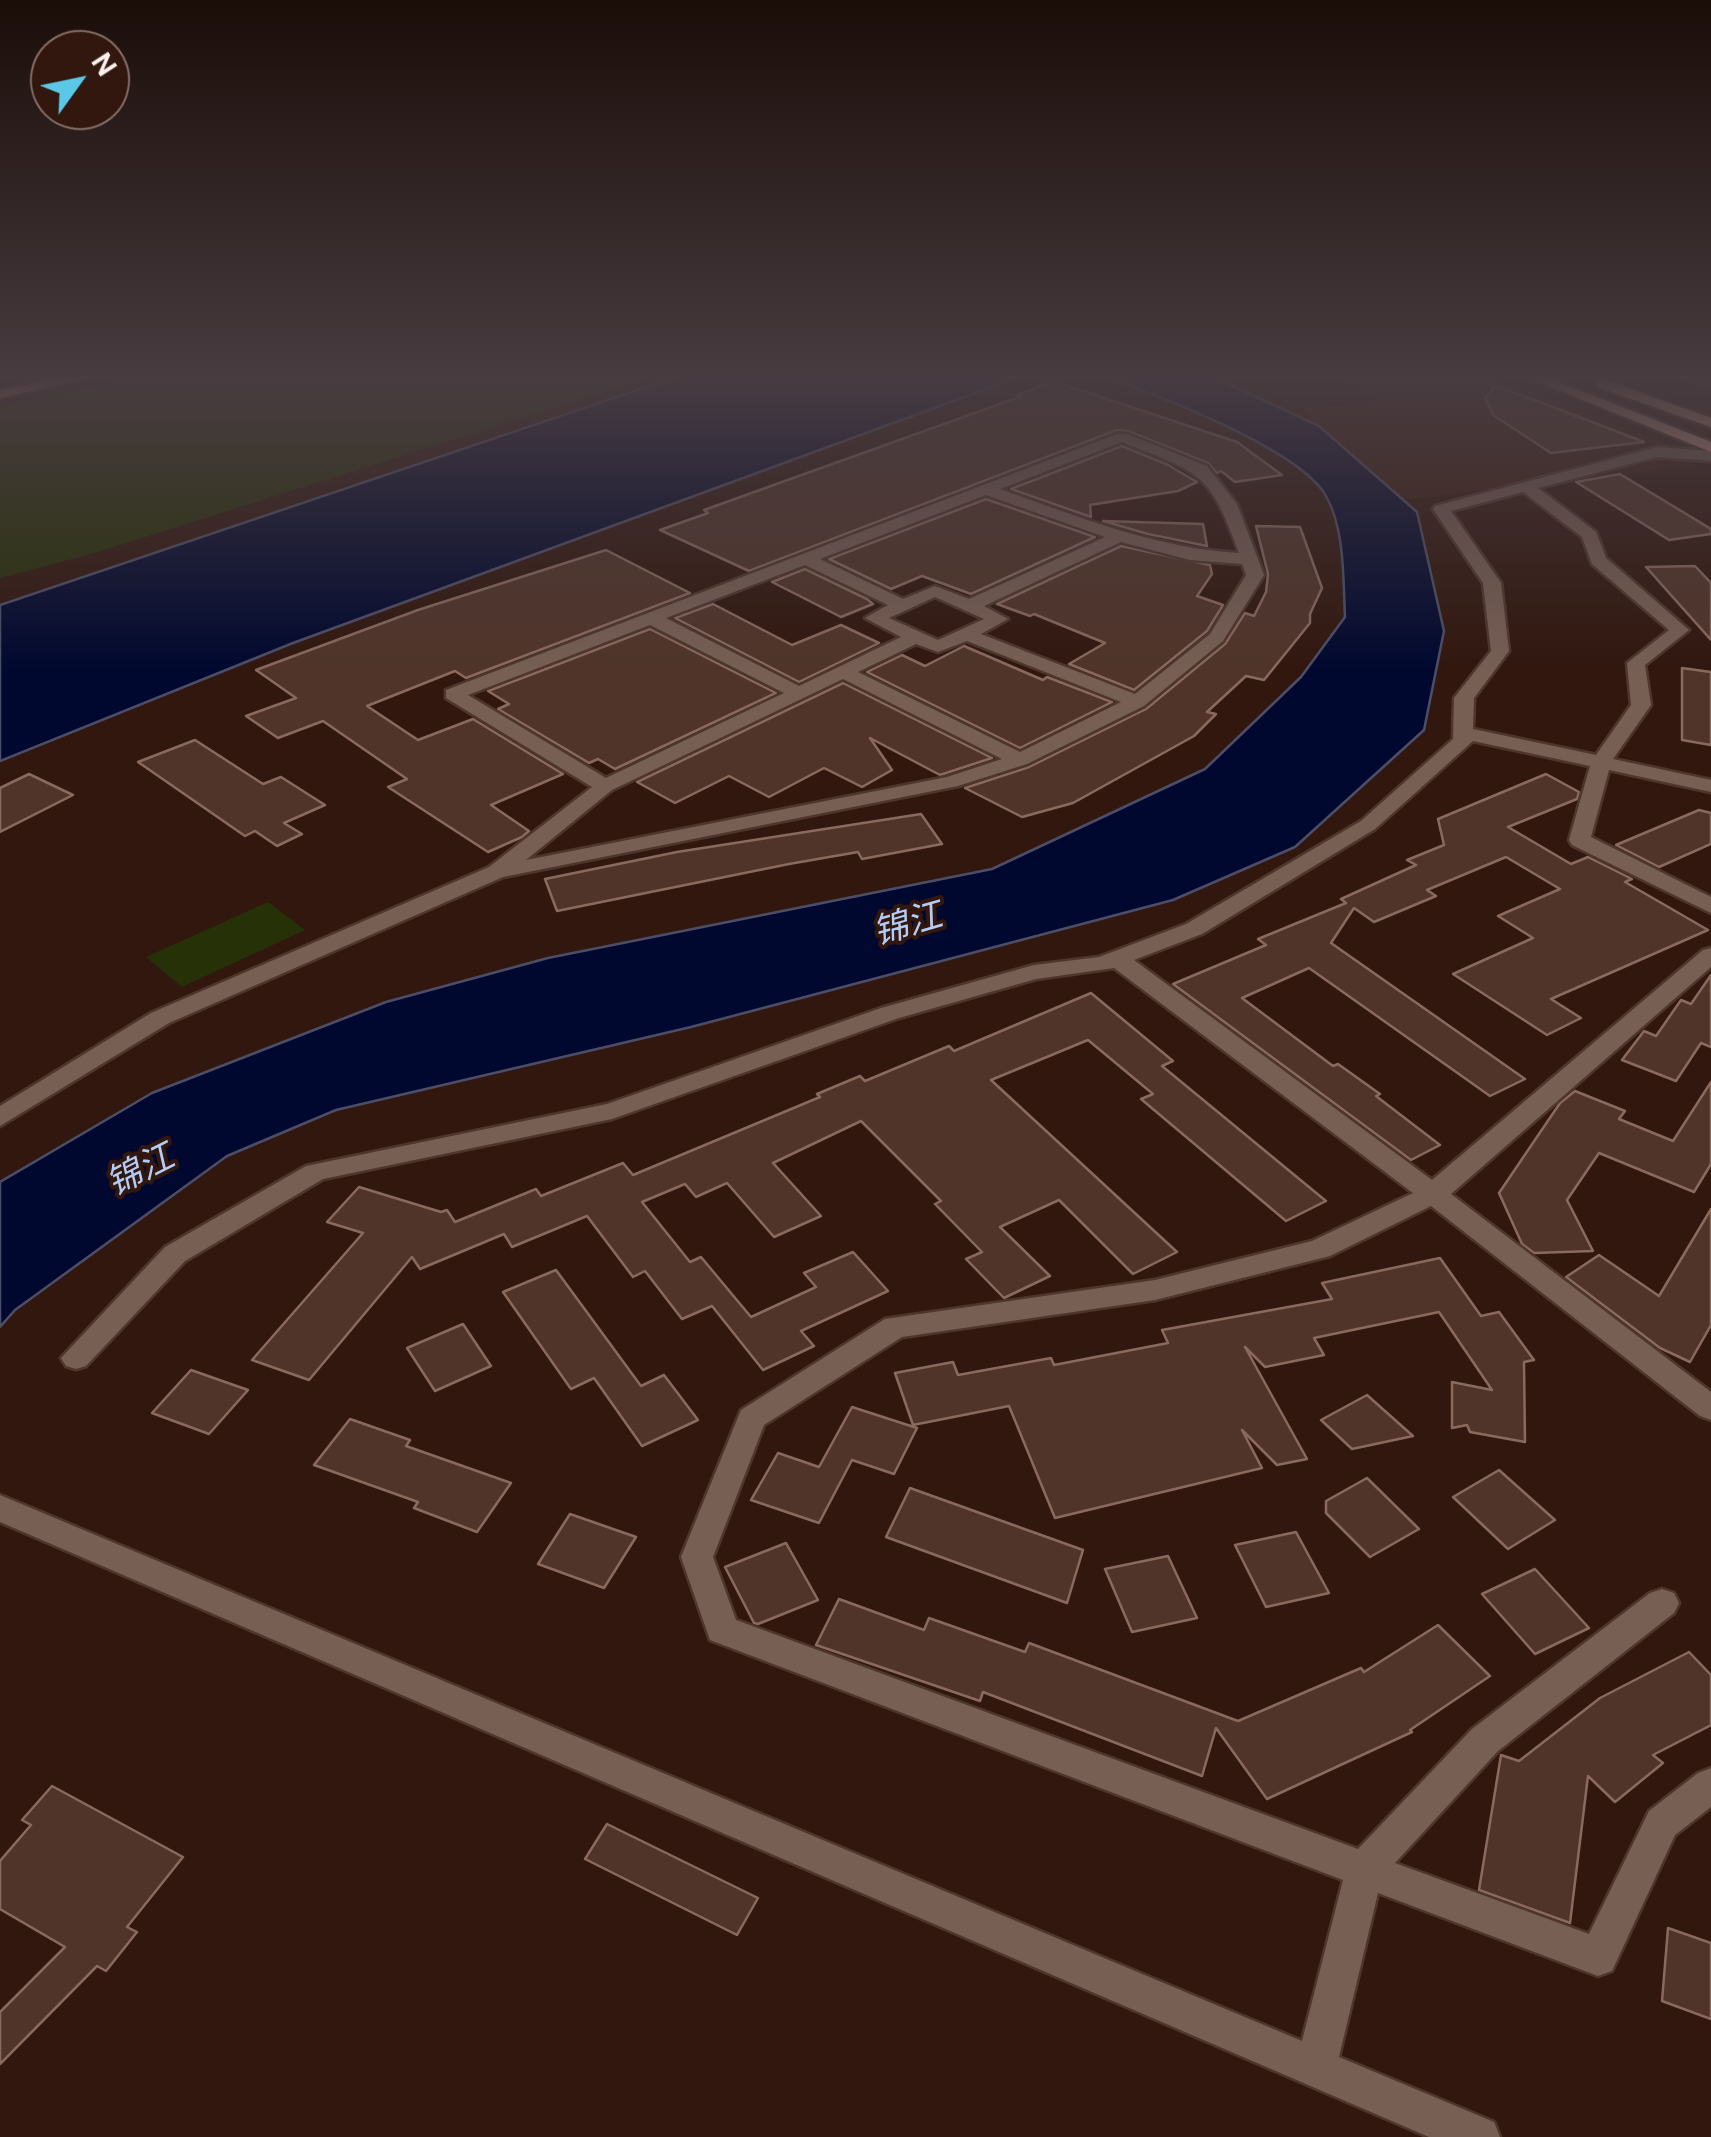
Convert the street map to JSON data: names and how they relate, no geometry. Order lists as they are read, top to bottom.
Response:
{
  "water": ["锦江"],
  "north": "top right"
}
